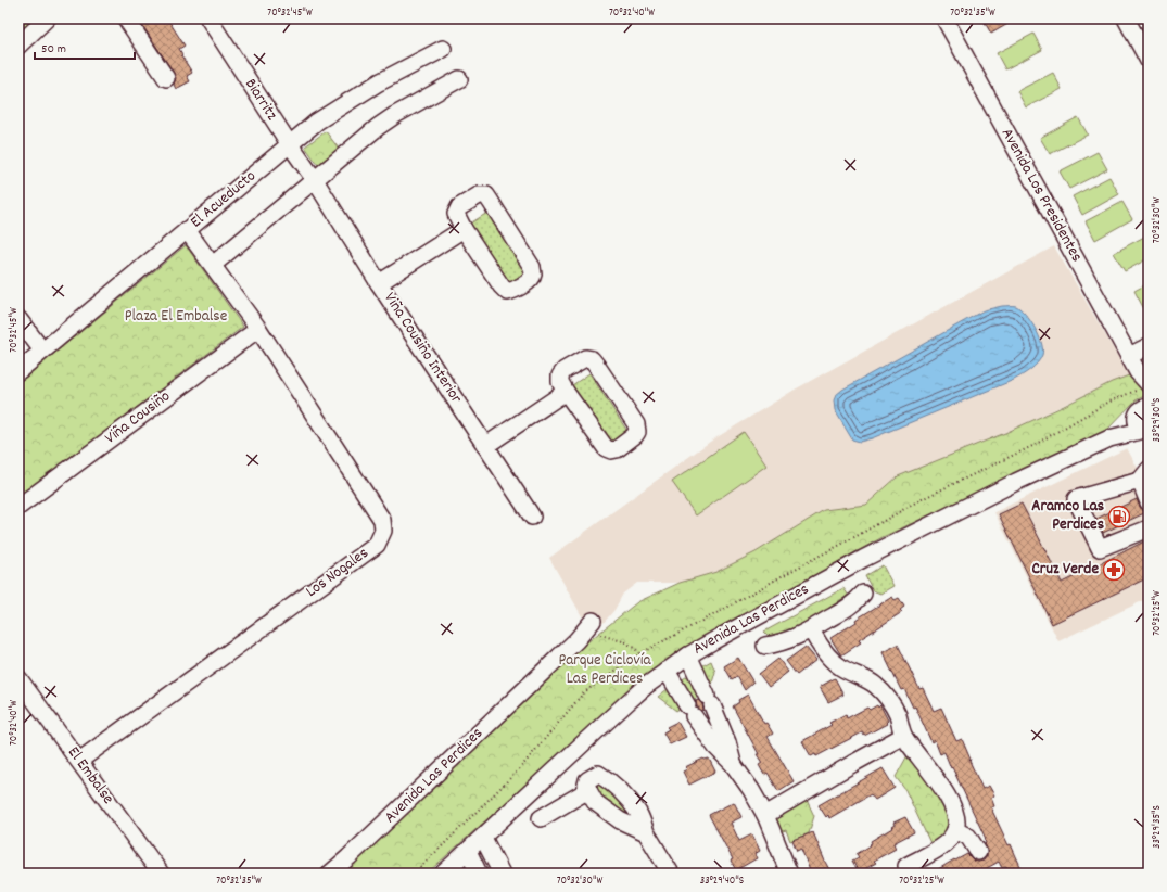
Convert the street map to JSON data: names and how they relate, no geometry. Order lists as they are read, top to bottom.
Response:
{
  "streets": {
    "street": [
      "Biarritz",
      "Avenida Los Presidentes",
      "El Acueducto",
      "Viña Cousiño Interior",
      "Viña Cousiño",
      "Los Nogales",
      "Avenida Las Perdices",
      "El Embalse"
    ]
  },
  "crossings": [
    ["Biarritz", "El Acueducto"],
    ["Biarritz", "Viña Cousiño Interior"],
    ["Avenida Los Presidentes", "Avenida Las Perdices"],
    ["El Acueducto", "Los Nogales"],
    ["Viña Cousiño", "Los Nogales"],
    ["Los Nogales", "El Embalse"]
  ],
  "parks": ["Plaza El Embalse", "Parque Ciclovía Las Perdices"],
  "places": {
    "fuel station": ["Aramco Las Perdices"],
    "pharmacy": ["Cruz Verde"]
  },
  "scale_bar": "50 m",
  "coordinates": [
    "70°32'45\"W",
    "70°32'40\"W",
    "70°32'35\"W",
    "70°32'30\"W",
    "33°29'30\"S",
    "70°32'25\"W",
    "33°29'35\"S",
    "33°29'40\"S"
  ]
}
